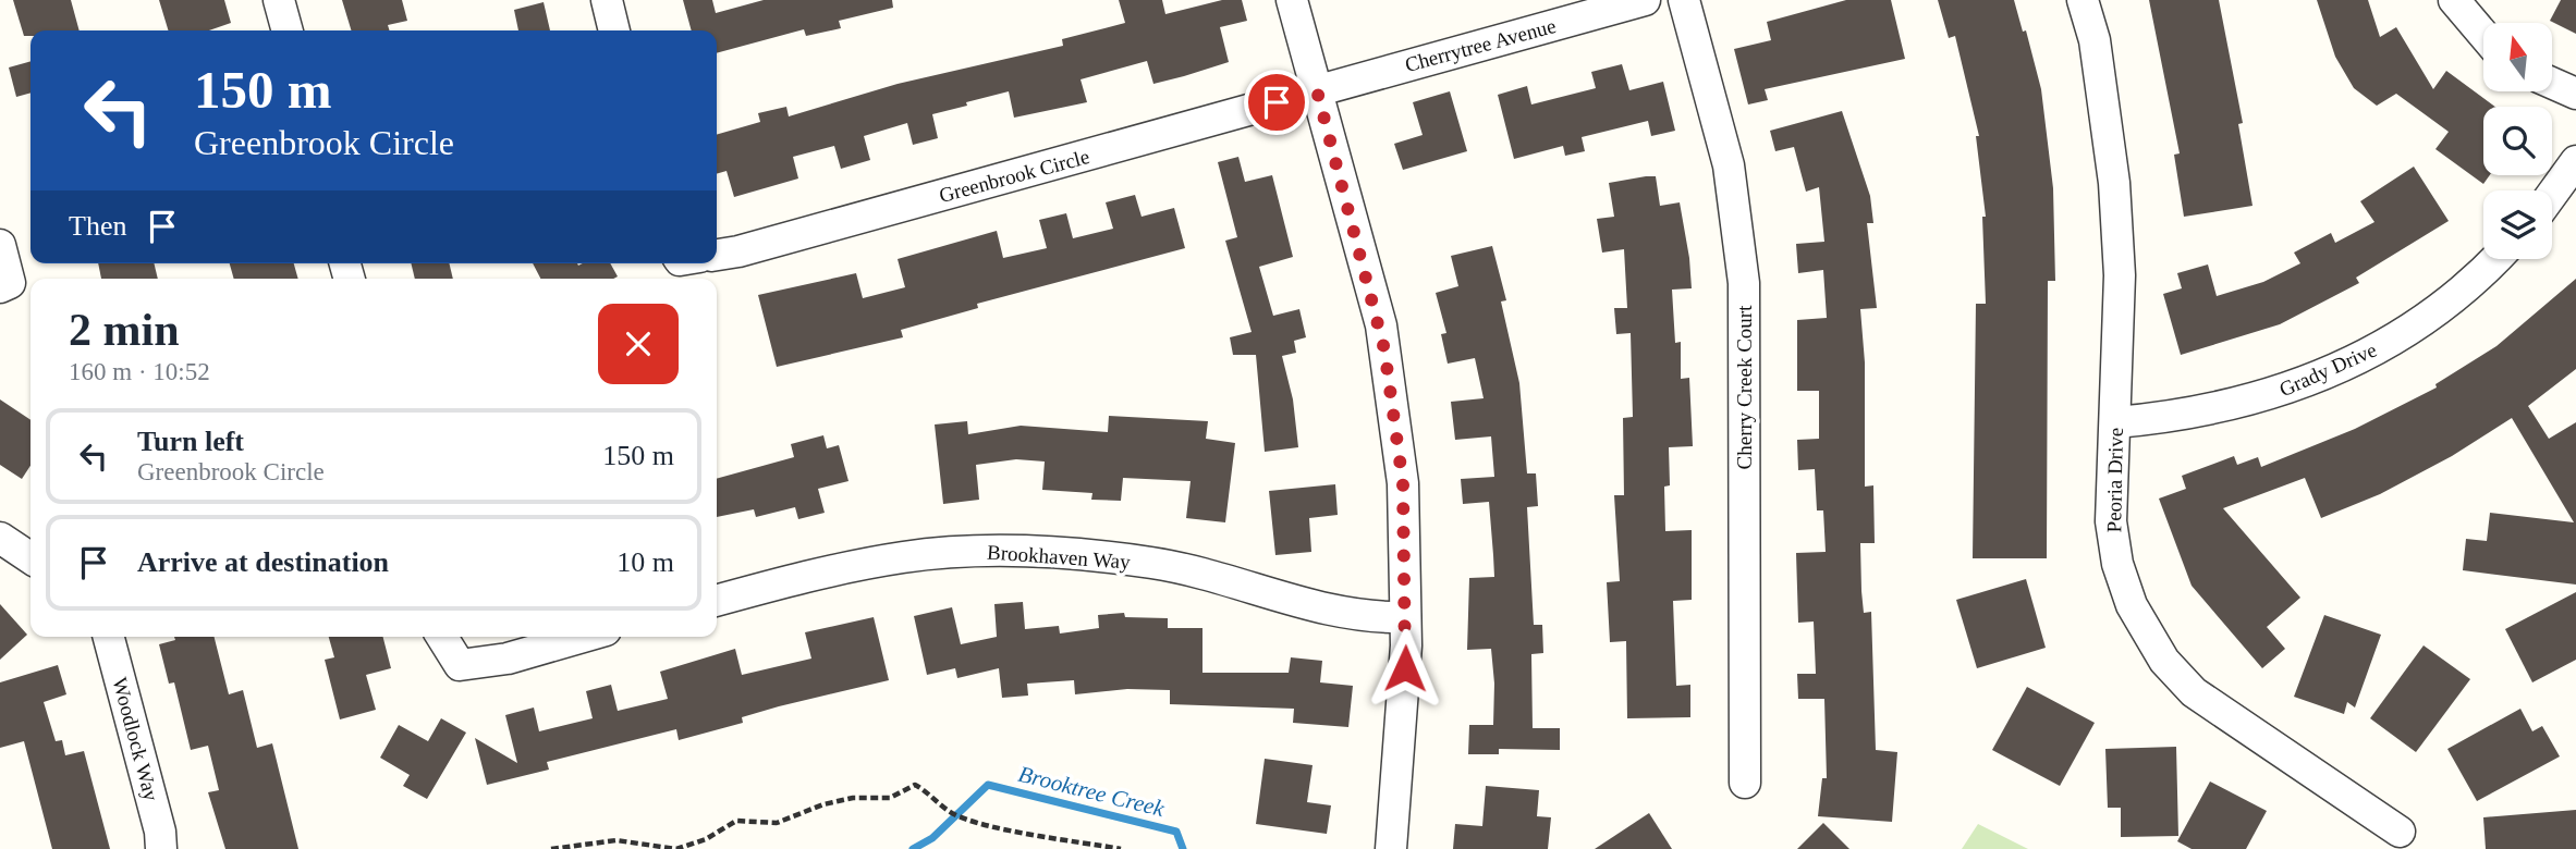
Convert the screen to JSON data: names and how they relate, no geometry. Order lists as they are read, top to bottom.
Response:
{
  "streets": {
    "street": [
      "Cherrytree Avenue",
      "Greenbrook Circle",
      "Grady Drive",
      "Cherry Creek Court",
      "Peoria Drive",
      "Brookhaven Way",
      "Woodlock Way"
    ]
  },
  "crossings": [
    ["Cherrytree Avenue", "Greenbrook Circle"],
    ["Grady Drive", "Peoria Drive"]
  ],
  "water": ["Brooktree Creek"],
  "north": "top",
  "page": {
    "turn": ["150 m", "Greenbrook Circle"],
    "then": "Then",
    "heading": ["2 min", "160 m · 10:52"],
    "list": [
      {
        "name": "Turn left",
        "note": "Greenbrook Circle",
        "value": "150 m"
      },
      {
        "name": "Arrive at destination",
        "value": "10 m"
      }
    ]
  }
}
